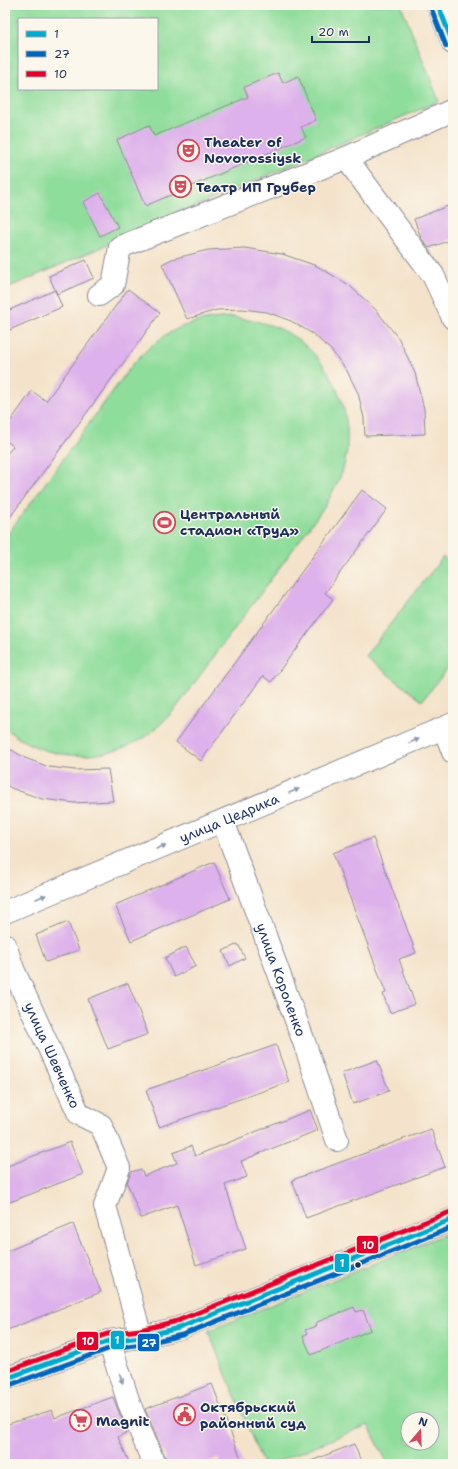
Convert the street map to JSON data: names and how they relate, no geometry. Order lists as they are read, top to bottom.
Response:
{
  "streets": {
    "street": ["улица Цедрика", "улица Короленко", "улица Шевченко"]
  },
  "crossings": [
    ["улица Цедрика", "улица Короленко"]
  ],
  "one_way": ["улица Цедрика"],
  "places": {
    "theatre": ["Theater of Novorossiysk", "Театр ИП Грубер"],
    "sports": ["Центральный стадион «Труд»"],
    "public building": ["Октябрьский районный суд"],
    "supermarket": ["Magnit"]
  },
  "lines": ["transit line 1", "transit line 27", "transit line 10"],
  "legend": ["1", "27", "10"],
  "scale_bar": "20 m",
  "north": "top"
}
